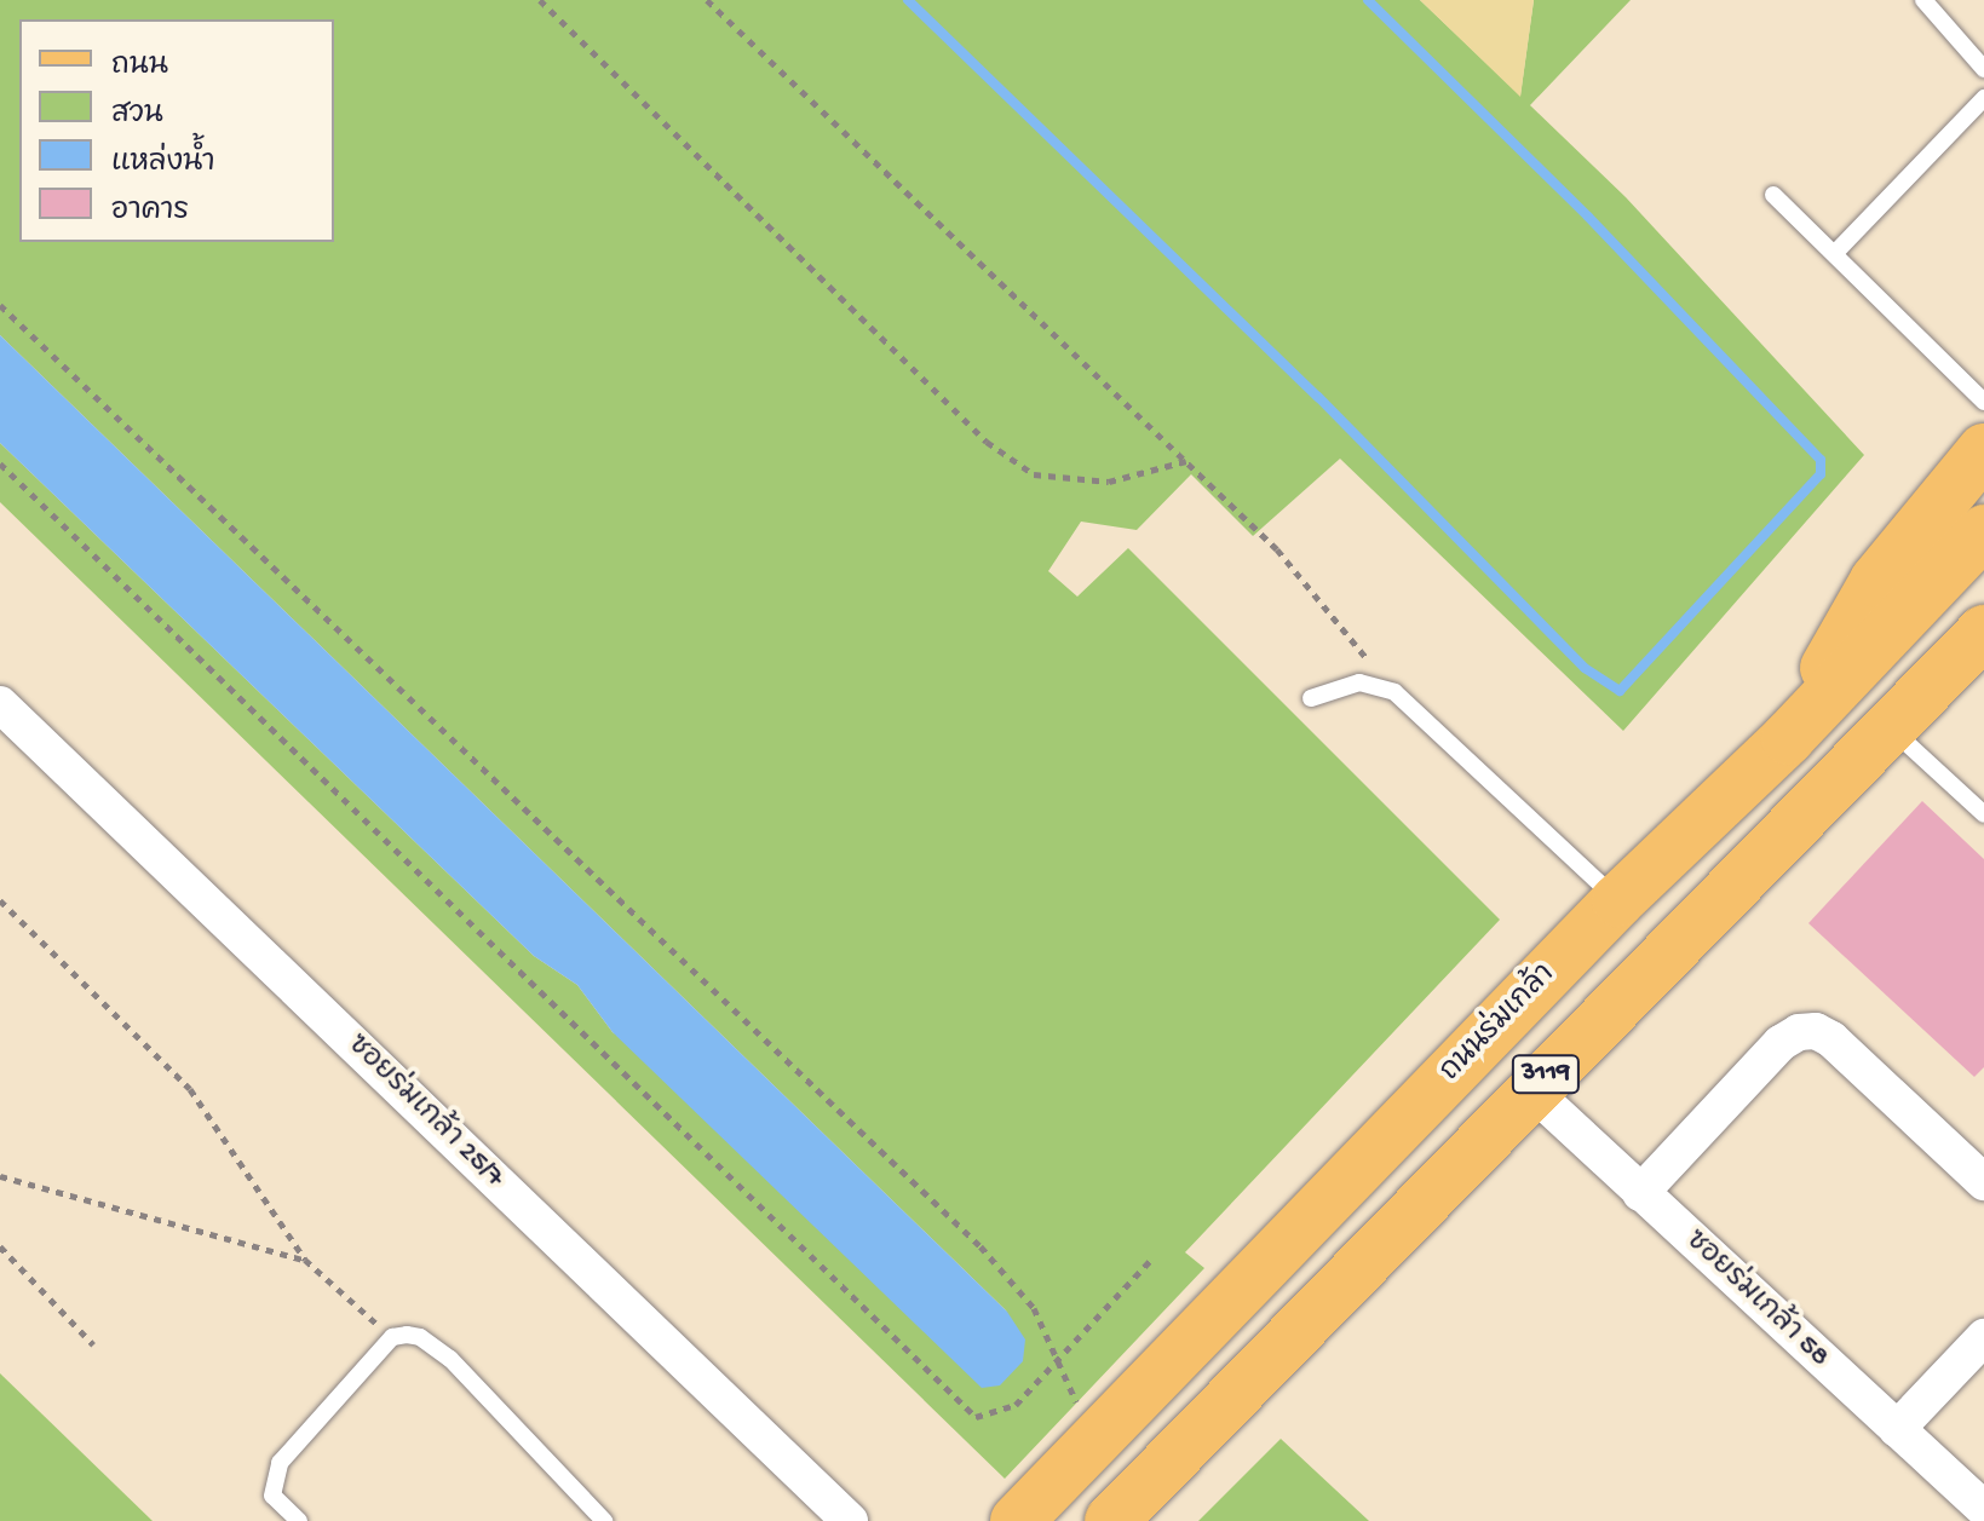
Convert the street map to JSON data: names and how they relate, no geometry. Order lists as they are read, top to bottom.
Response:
{
  "streets": {
    "main road": ["ถนนร่มเกล้า", "3119"],
    "street": ["ซอยร่มเกล้า 25/7", "ซอยร่มเกล้า 58"]
  },
  "crossings": [
    ["3119", "ซอยร่มเกล้า 58"]
  ],
  "legend": [
    "ถนน",
    "สวน",
    "แหล่งน้ำ",
    "อาคาร"
  ]
}
